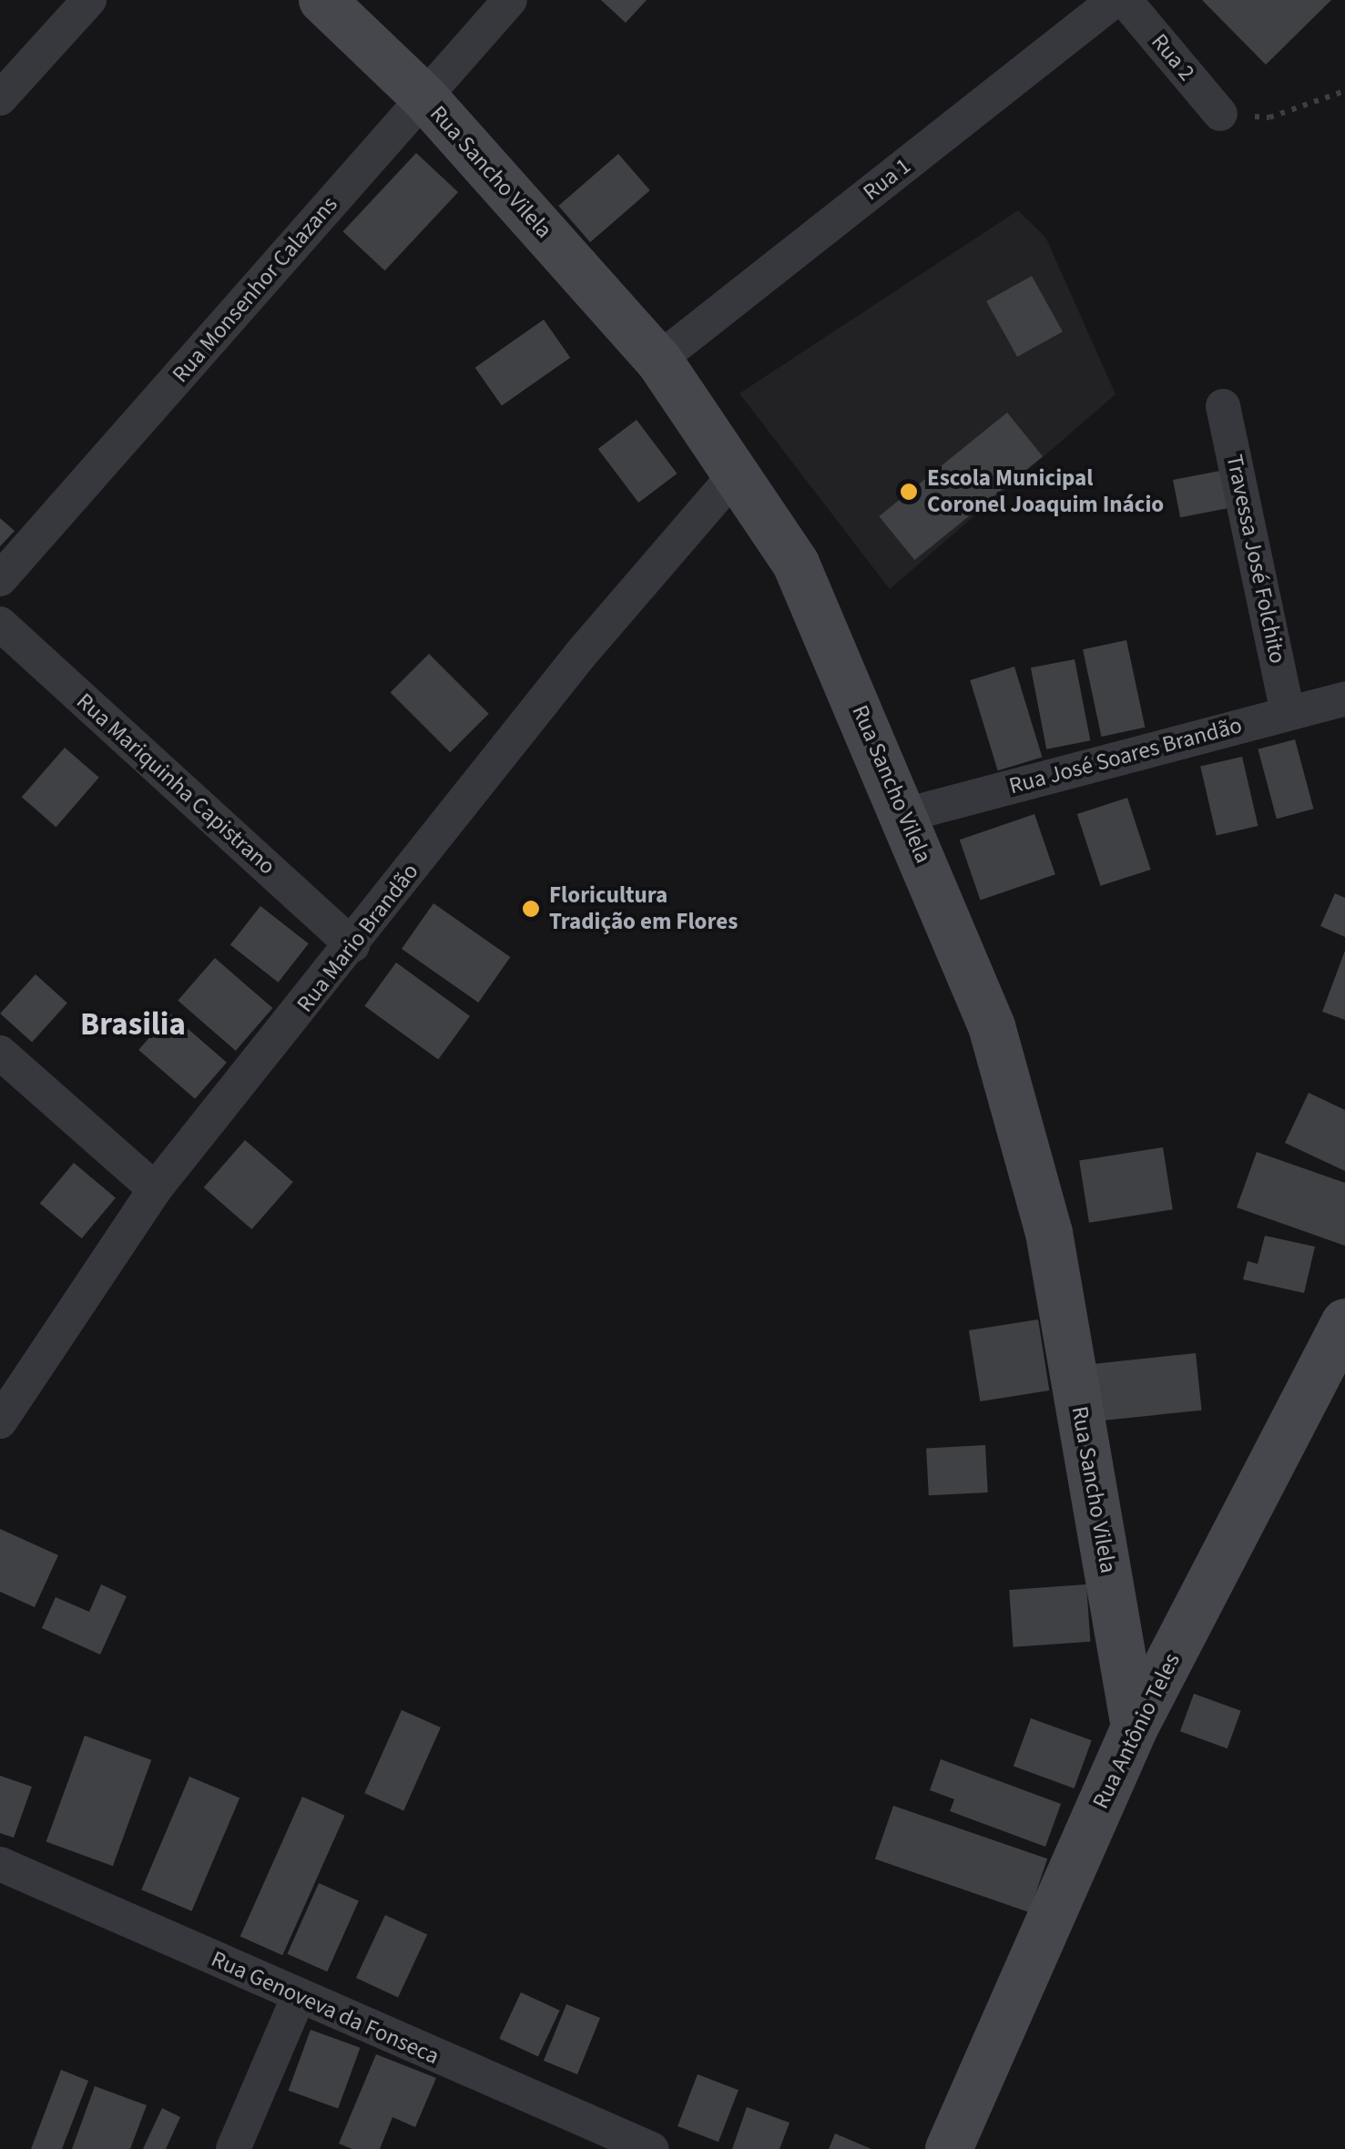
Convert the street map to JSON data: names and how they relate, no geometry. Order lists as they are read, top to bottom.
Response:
{
  "streets": {
    "main road": ["Rua Sancho Vilela", "Rua Antônio Teles"],
    "street": [
      "Rua 2",
      "Rua 1",
      "Rua Monsenhor Calazans",
      "Travessa José Folchito",
      "Rua José Soares Brandão",
      "Rua Mariquinha Capistrano",
      "Rua Mario Brandão",
      "Rua Genoveva da Fonseca"
    ]
  },
  "crossings": [
    ["Rua Sancho Vilela", "Rua 1"],
    ["Rua Sancho Vilela", "Rua Monsenhor Calazans"],
    ["Rua Sancho Vilela", "Rua José Soares Brandão"],
    ["Rua Sancho Vilela", "Rua Mario Brandão"],
    ["Rua Sancho Vilela", "Rua Antônio Teles"],
    ["Travessa José Folchito", "Rua José Soares Brandão"],
    ["Rua Mariquinha Capistrano", "Rua Mario Brandão"]
  ],
  "districts": ["Brasilia"],
  "places": ["Escola Municipal Coronel Joaquim Inácio", "Floricultura Tradição em Flores"]
}
